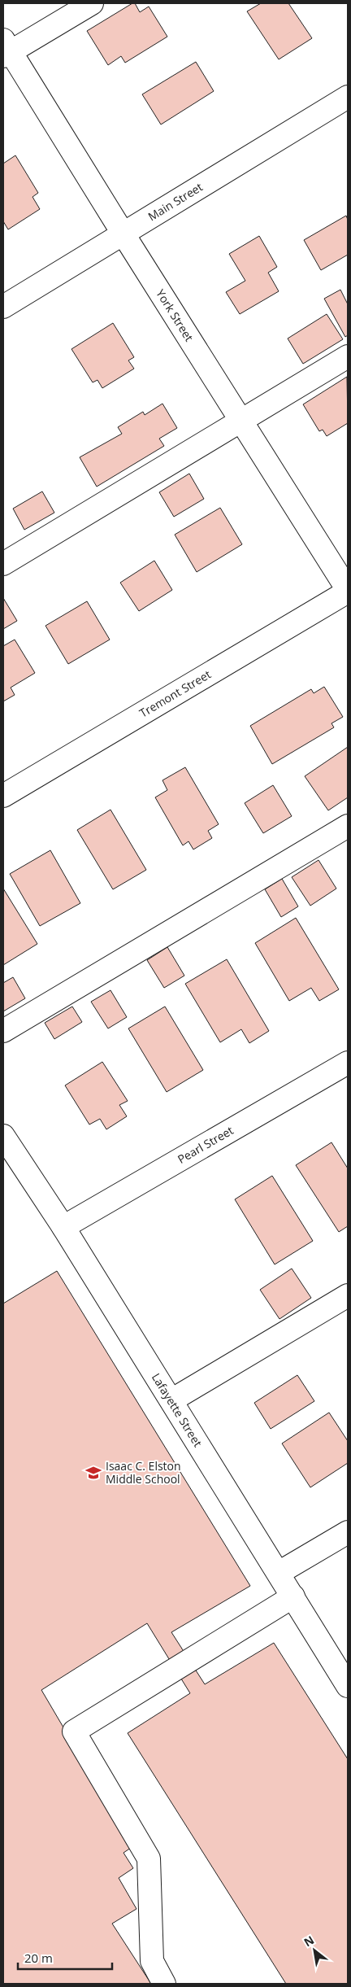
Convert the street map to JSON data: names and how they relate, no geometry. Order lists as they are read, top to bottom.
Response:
{
  "streets": {
    "street": [
      "Main Street",
      "York Street",
      "Tremont Street",
      "Pearl Street",
      "Lafayette Street"
    ]
  },
  "crossings": [
    ["Main Street", "York Street"],
    ["York Street", "Tremont Street"],
    ["Pearl Street", "Lafayette Street"]
  ],
  "places": {
    "school or university": ["Isaac C. Elston Middle School"]
  },
  "scale_bar": "20 m",
  "north": "top left"
}
